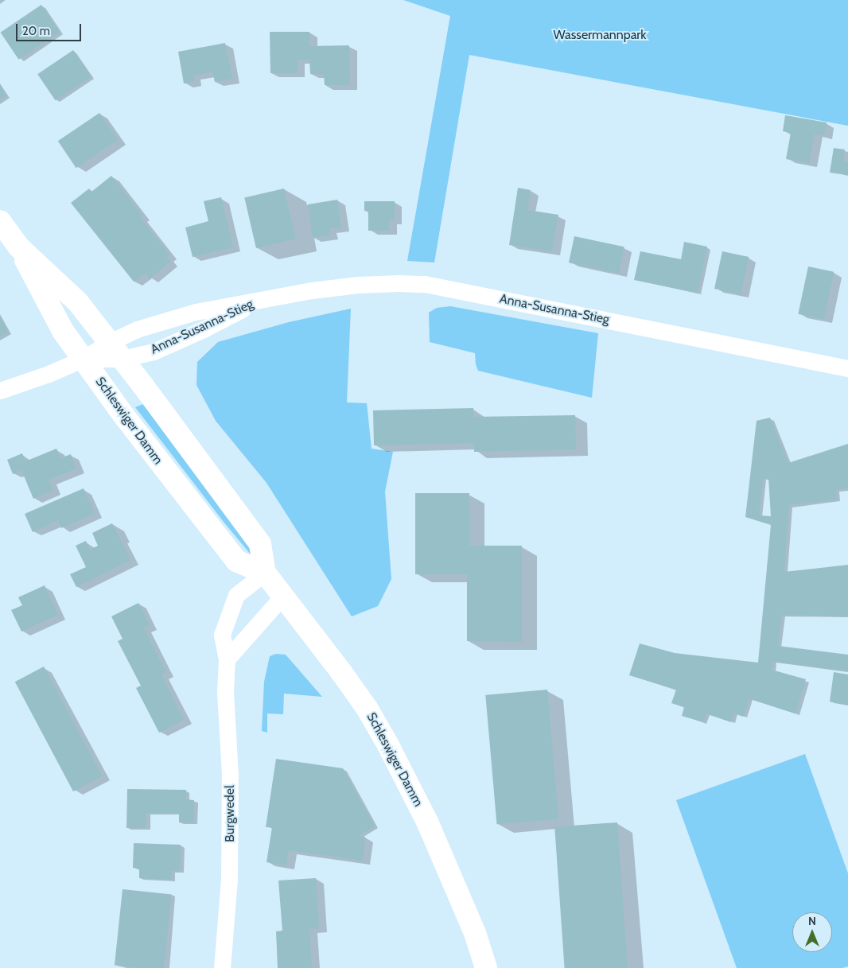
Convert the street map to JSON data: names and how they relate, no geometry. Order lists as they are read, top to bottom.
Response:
{
  "streets": {
    "main road": ["Schleswiger Damm"],
    "street": ["Anna-Susanna-Stieg", "Burgwedel"]
  },
  "crossings": [
    ["Anna-Susanna-Stieg", "Schleswiger Damm"],
    ["Schleswiger Damm", "Burgwedel"]
  ],
  "parks": ["Wassermannpark"],
  "scale_bar": "20 m",
  "north": "top"
}
